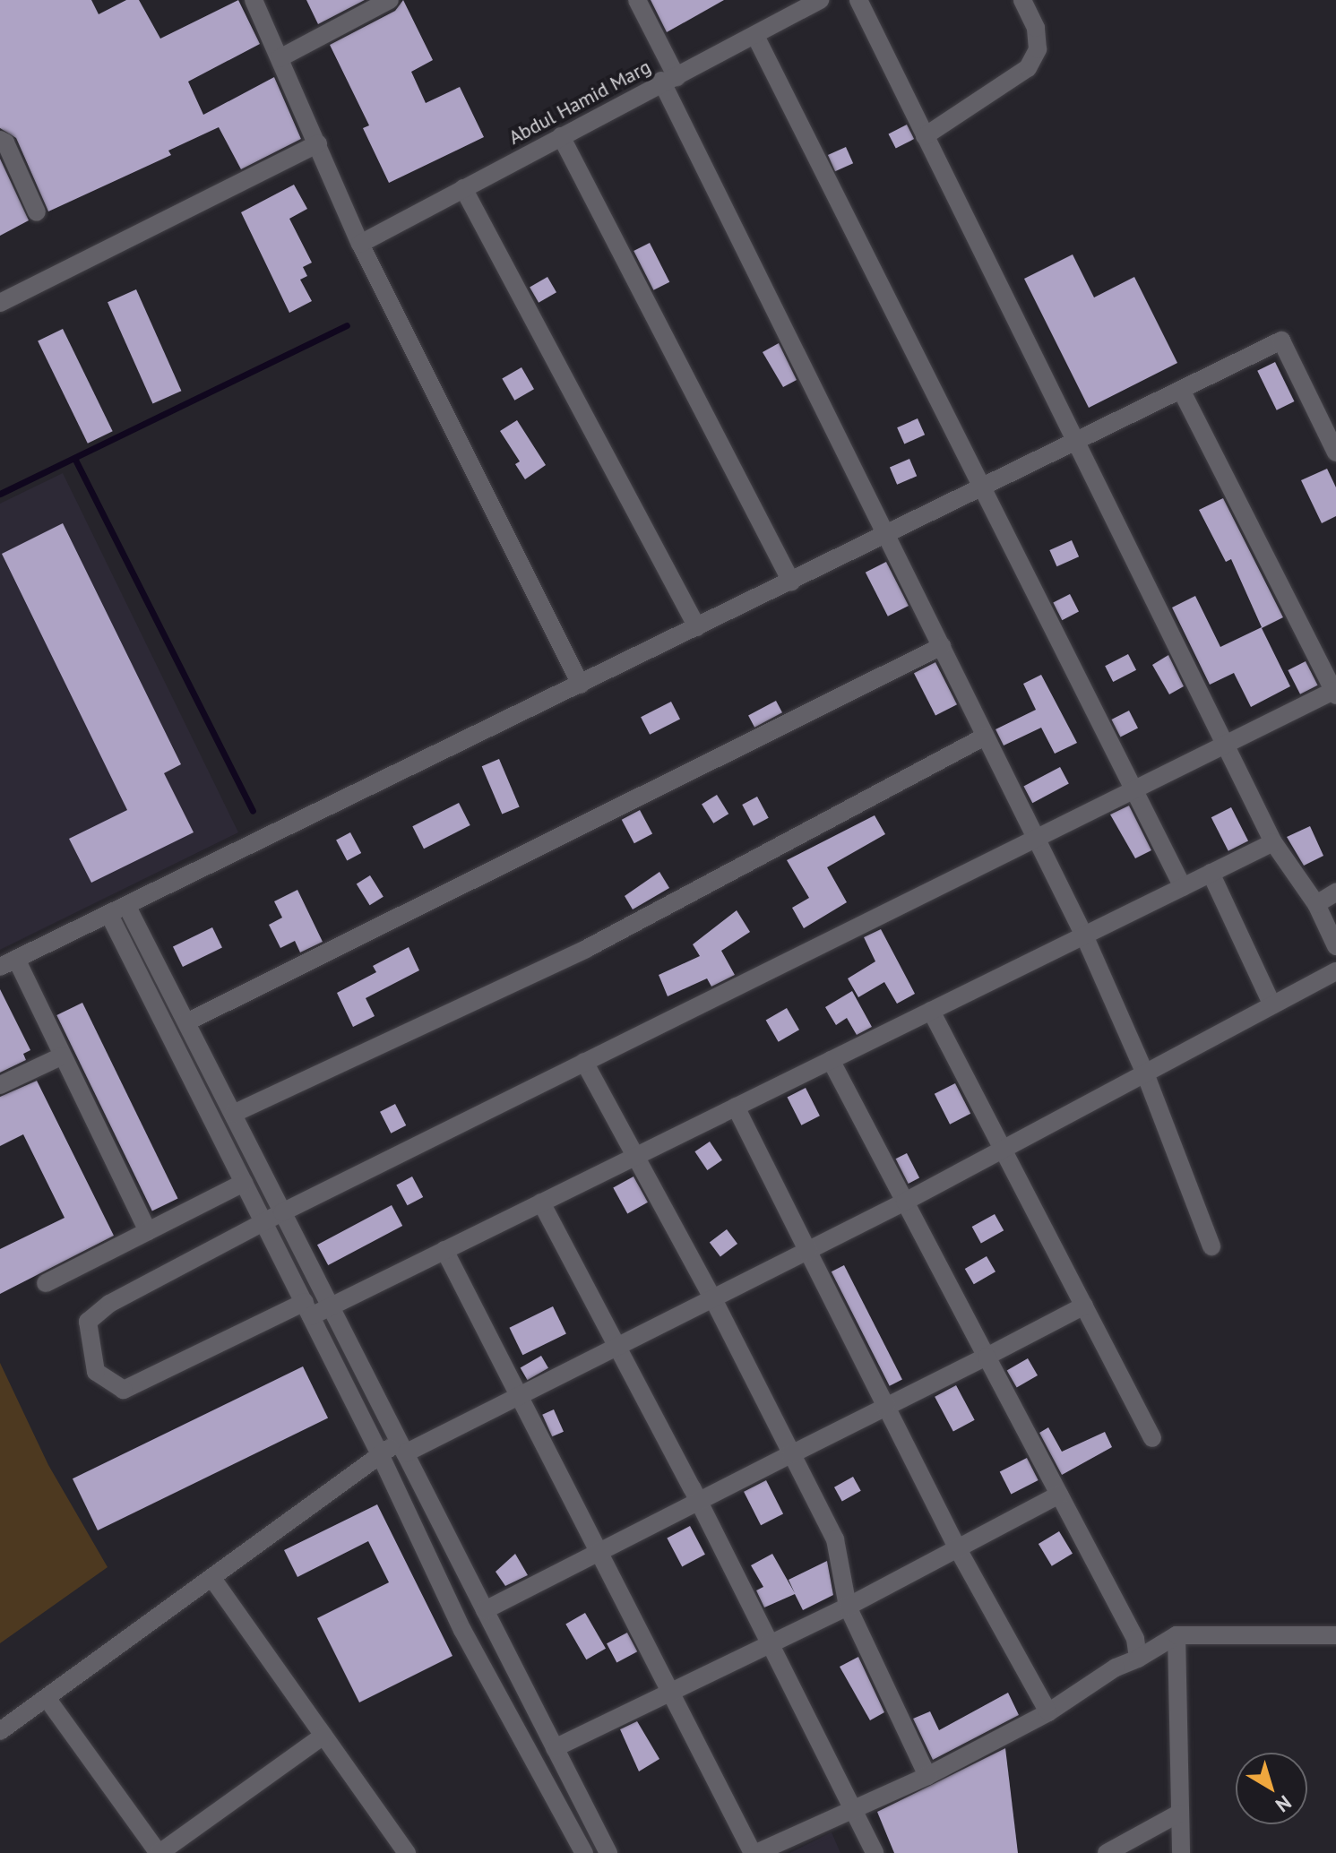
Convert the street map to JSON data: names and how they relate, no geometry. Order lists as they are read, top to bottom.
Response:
{
  "streets": {
    "street": ["Abdul Hamid Marg"]
  },
  "north": "bottom right"
}
